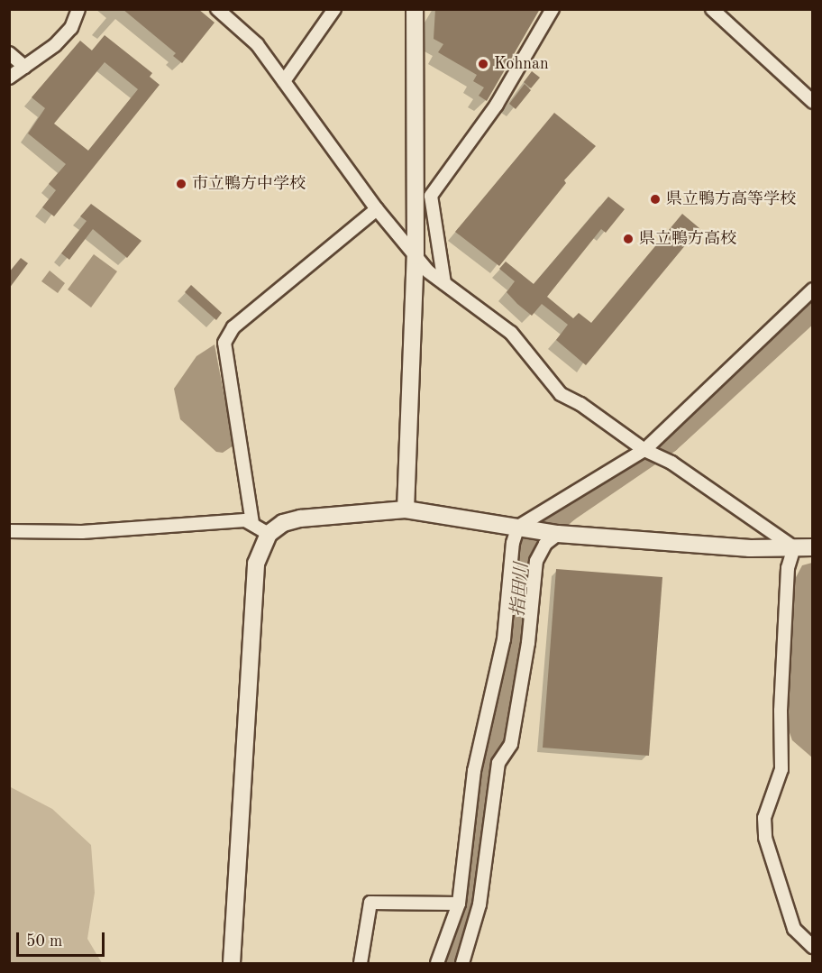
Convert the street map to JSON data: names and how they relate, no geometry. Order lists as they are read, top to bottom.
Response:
{
  "water": ["指田川"],
  "places": [
    "Kohnan",
    "市立鴨方中学校",
    "県立鴨方高等学校",
    "県立鴨方高校"
  ],
  "scale_bar": "50 m"
}
